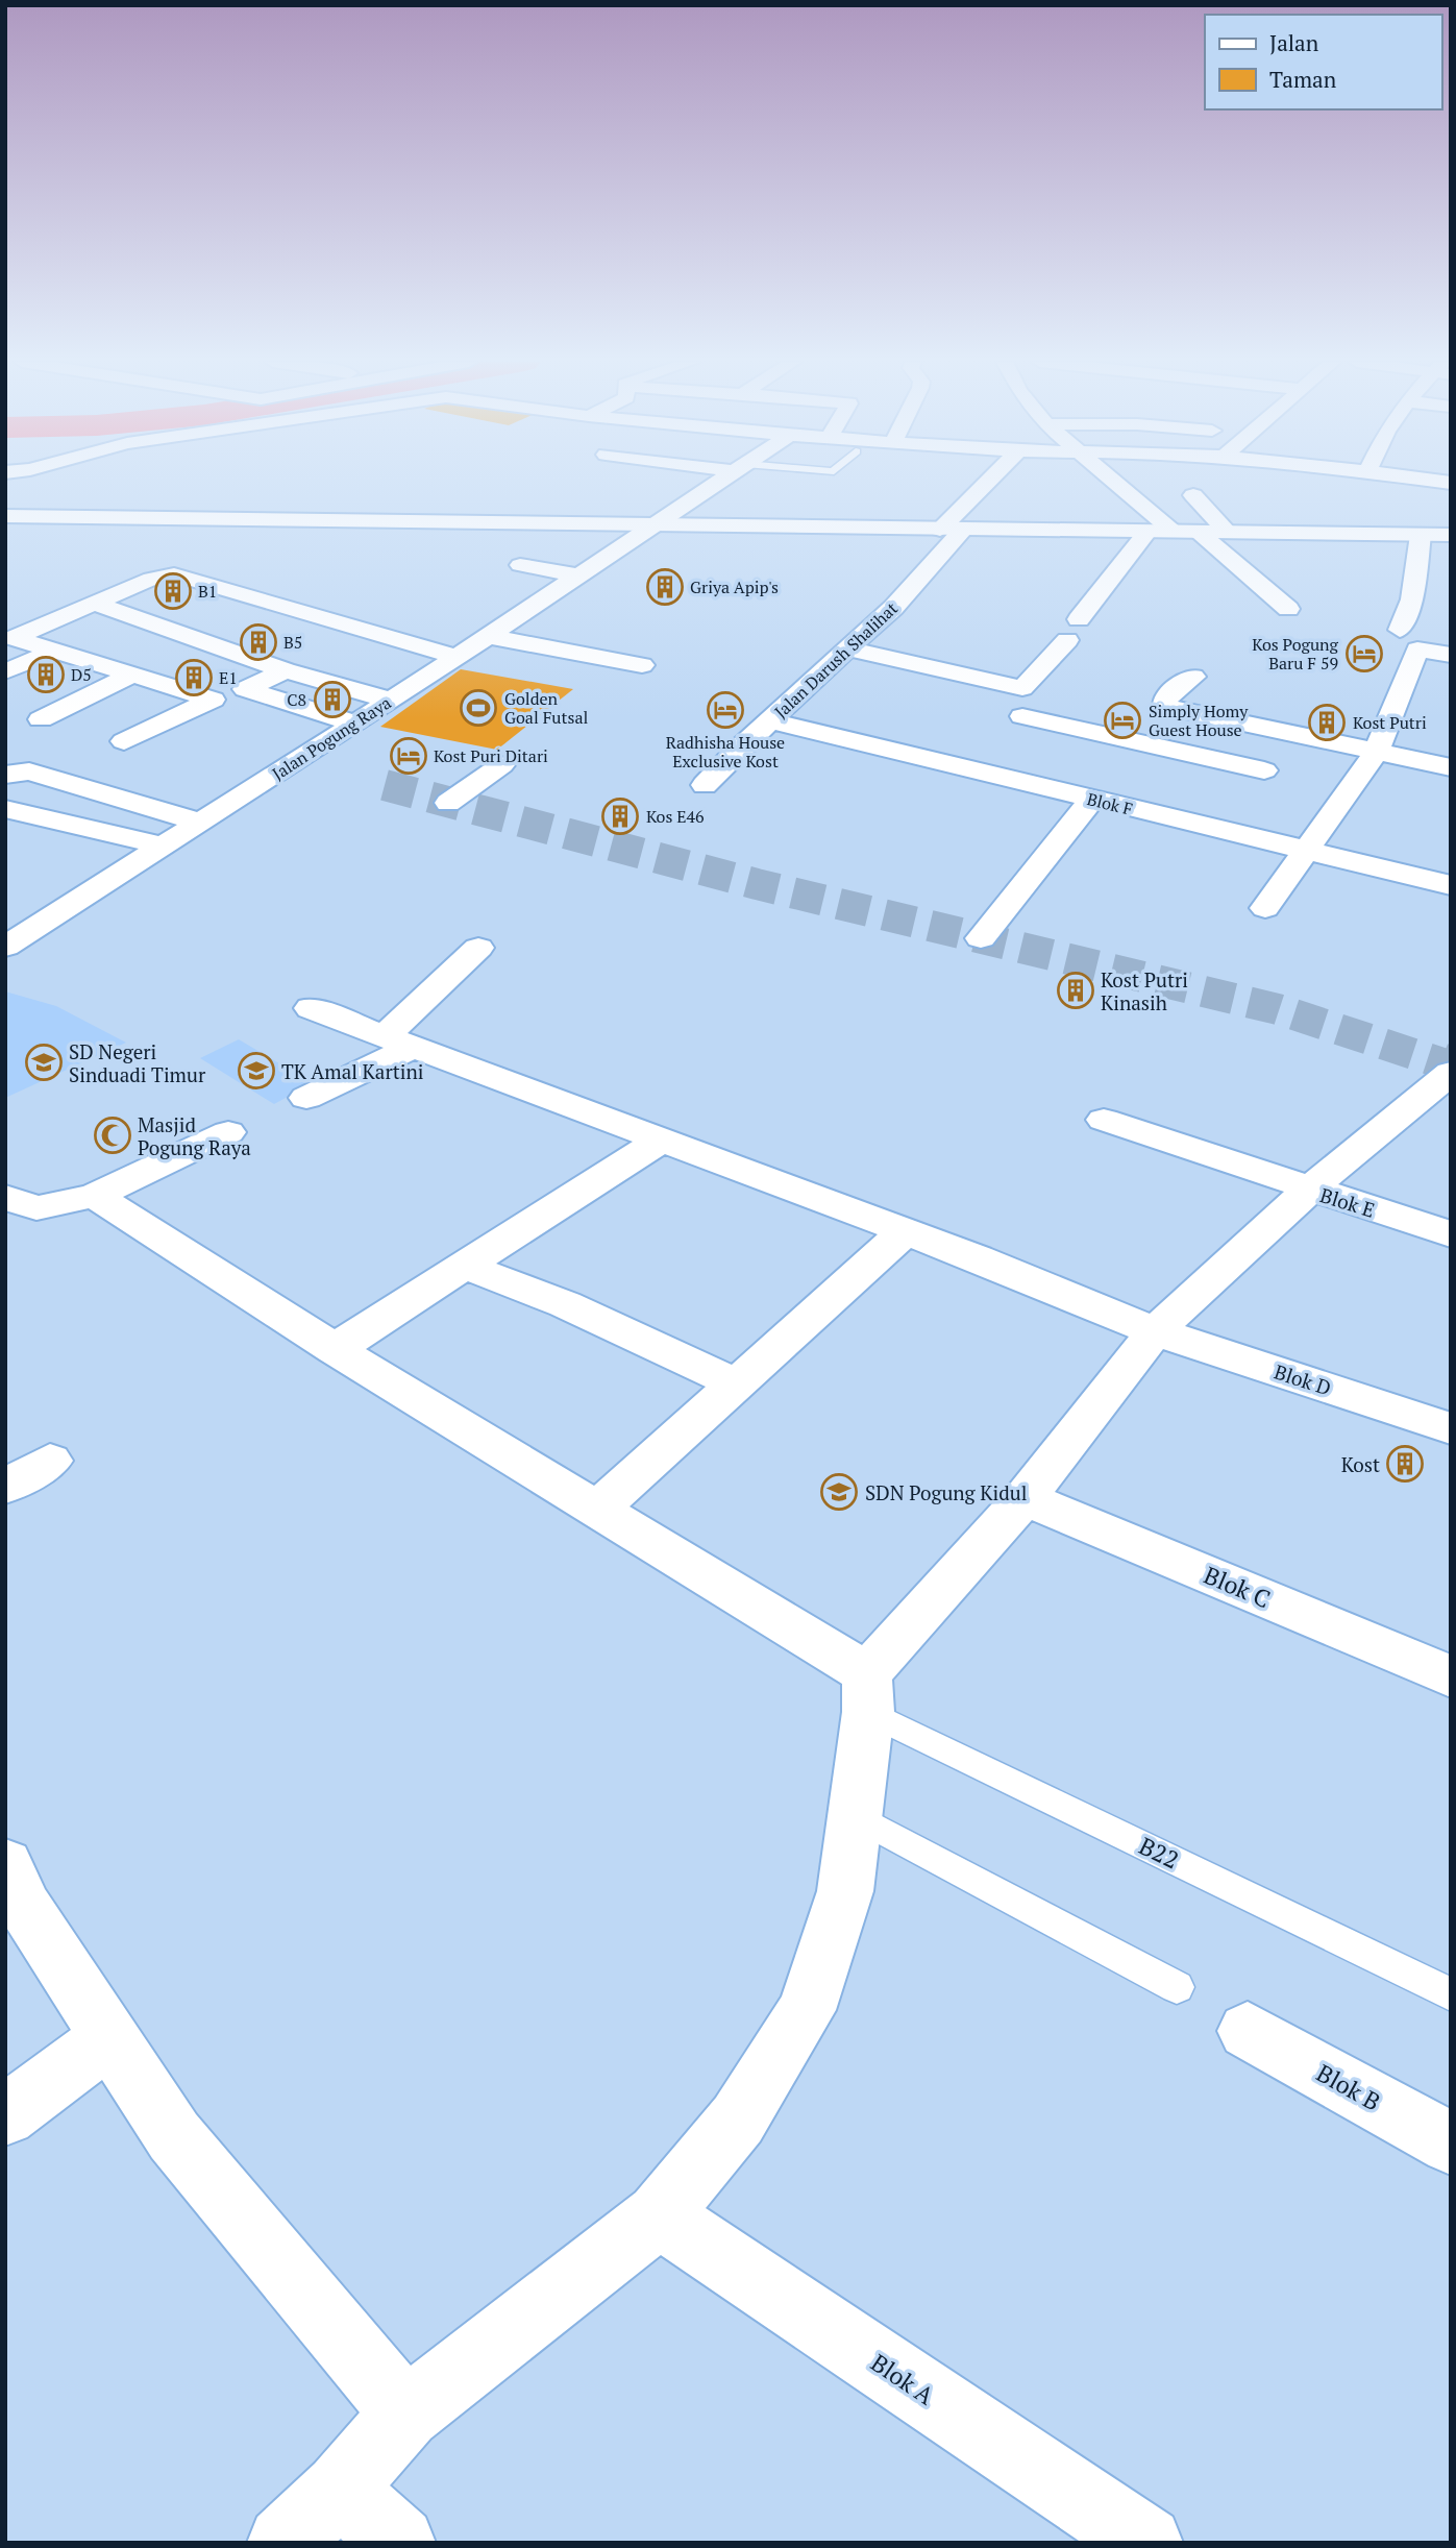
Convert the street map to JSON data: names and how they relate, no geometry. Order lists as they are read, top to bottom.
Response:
{
  "streets": {
    "street": [
      "Jalan Darush Shalihat",
      "Jalan Pogung Raya",
      "Blok F",
      "Blok E",
      "Blok D",
      "Blok C",
      "Blok B",
      "Blok A"
    ],
    "lane": ["B22"]
  },
  "crossings": [
    ["Jalan Darush Shalihat", "Blok F"]
  ],
  "places": {
    "building": [
      "Griya Apip's",
      "B1",
      "B5",
      "D5",
      "E1",
      "C8",
      "Kost Putri",
      "Kos E46",
      "Kost Putri Kinasih",
      "Kost"
    ],
    "hotel": [
      "Kos Pogung Baru F 59",
      "Radhisha House Exclusive Kost",
      "Simply Homy Guest House",
      "Kost Puri Ditari"
    ],
    "sports": ["Golden Goal Futsal"],
    "school or university": ["SD Negeri Sinduadi Timur", "TK Amal Kartini", "SDN Pogung Kidul"],
    "mosque": ["Masjid Pogung Raya"]
  },
  "legend": ["Jalan", "Taman"]
}
